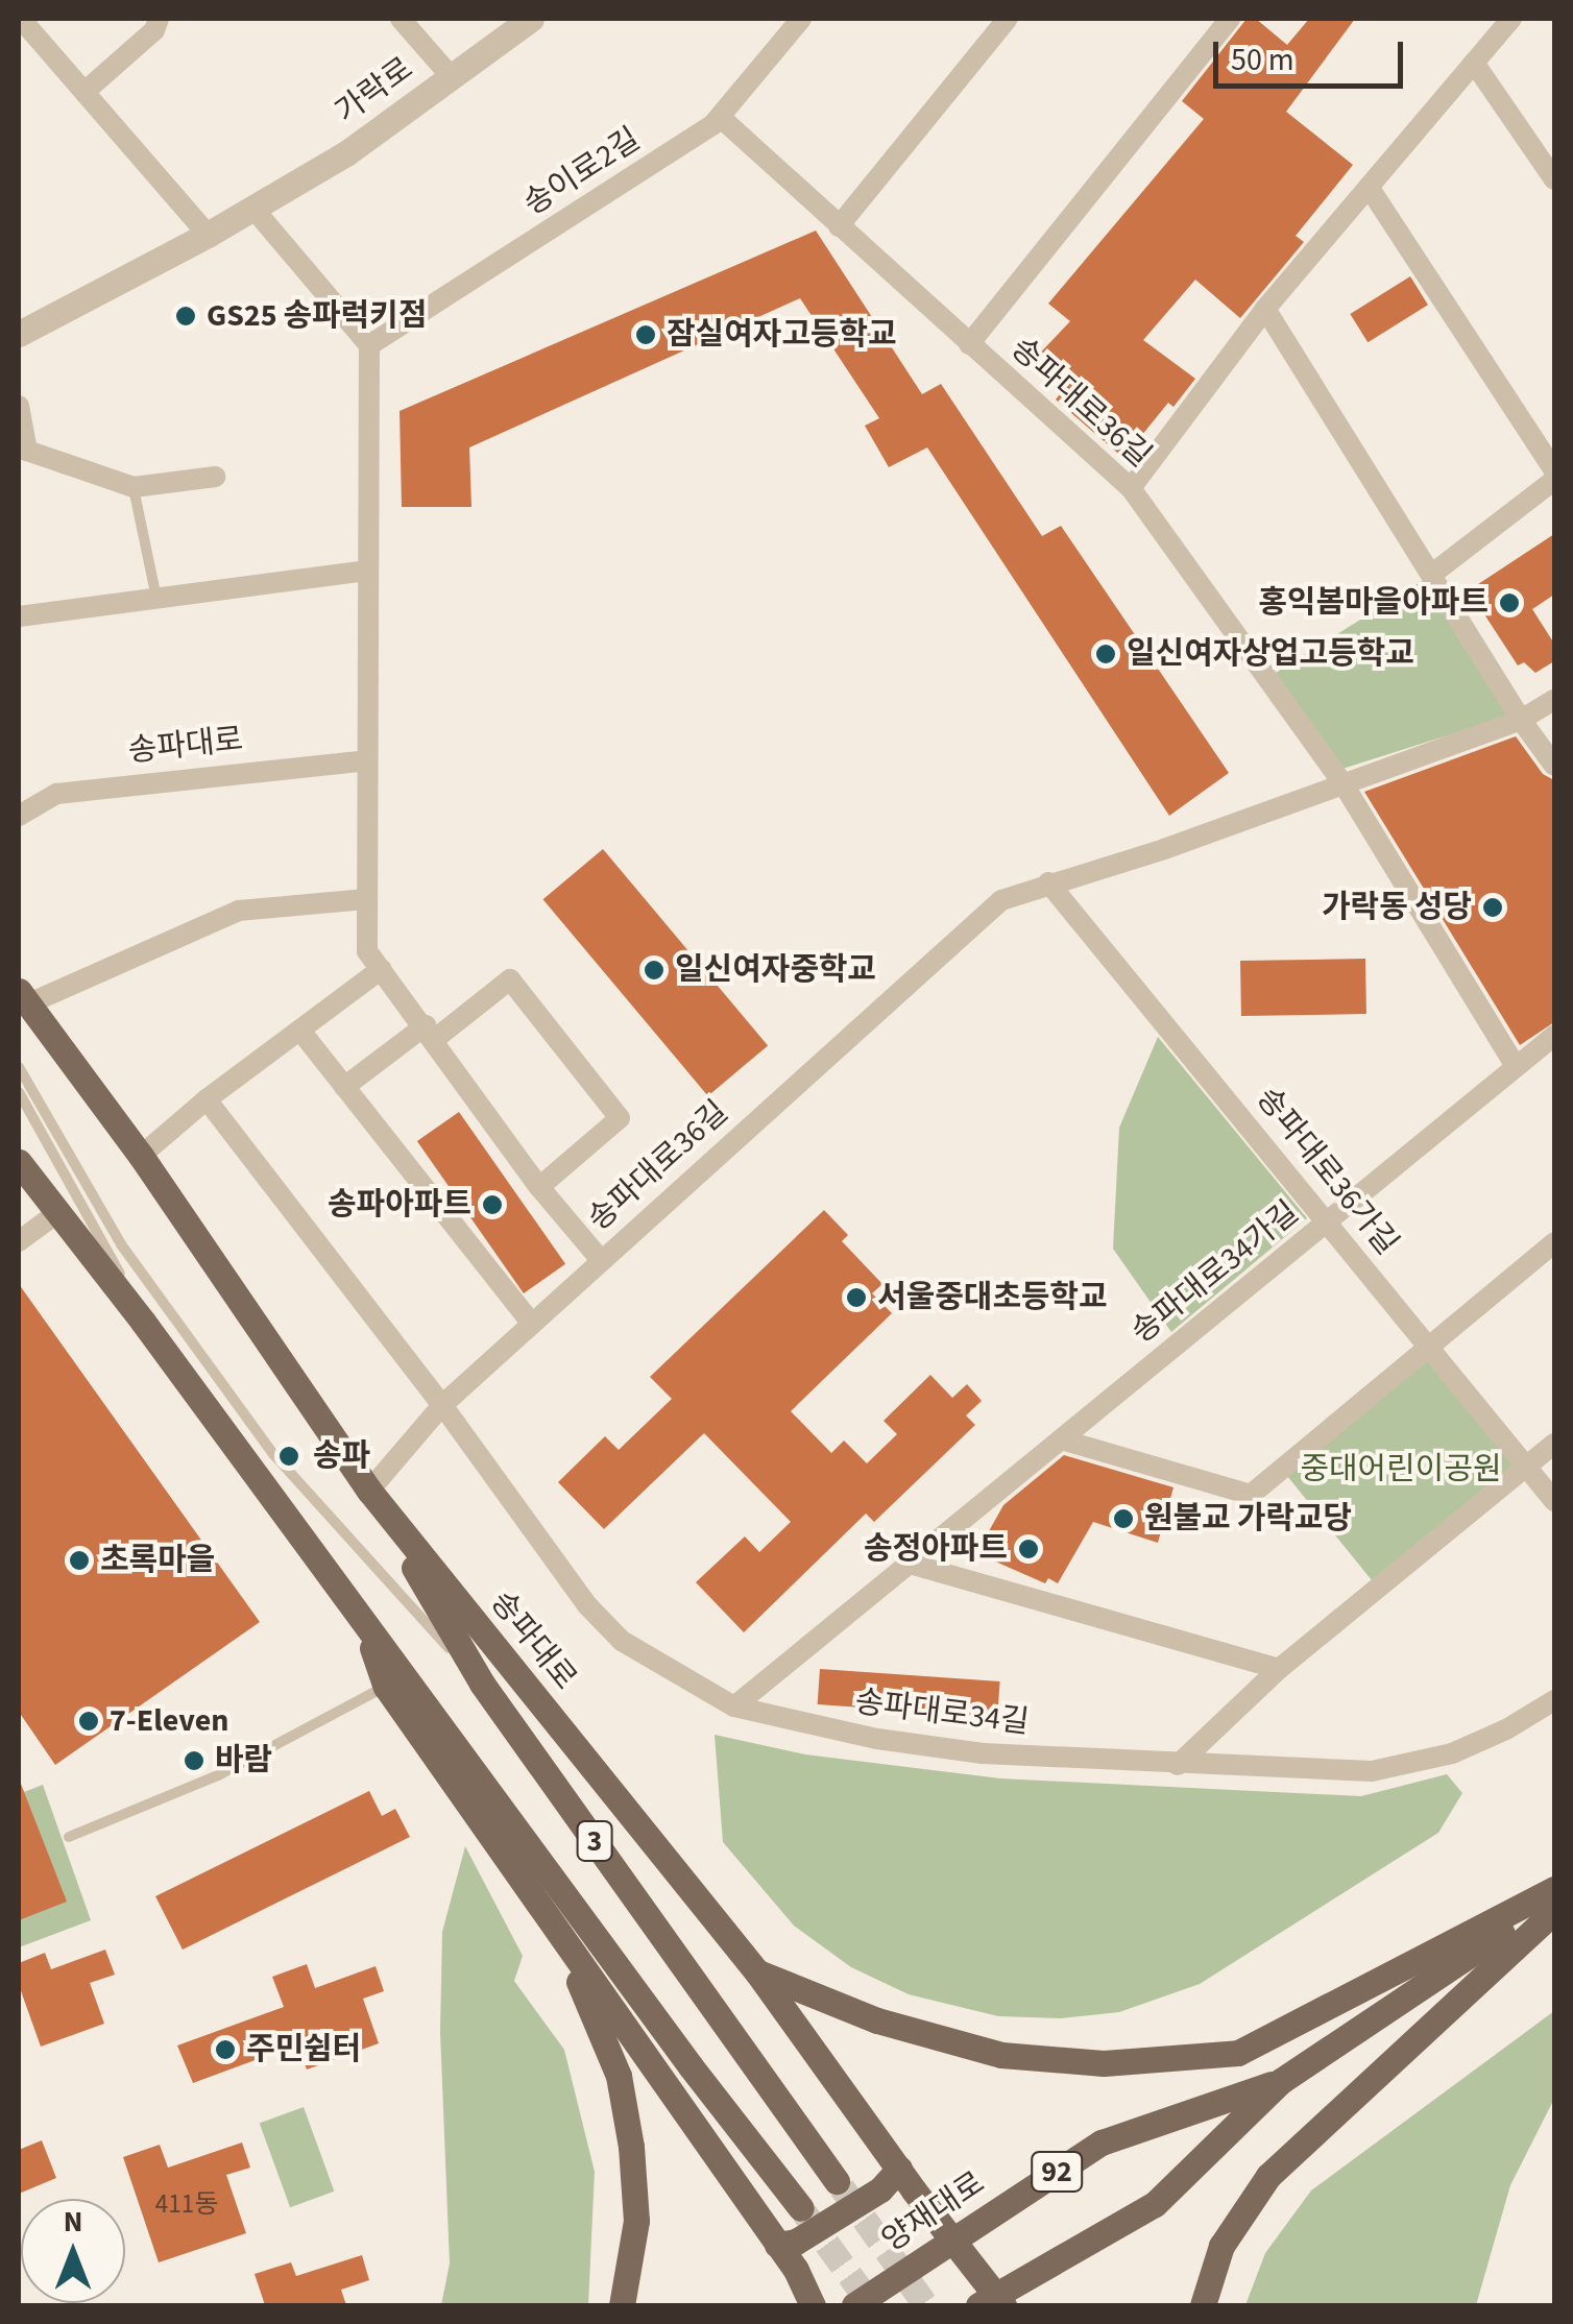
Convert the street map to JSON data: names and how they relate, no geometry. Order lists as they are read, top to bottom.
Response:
{
  "streets": {
    "main road": [
      "송파대로",
      "3",
      "92",
      "양재대로"
    ],
    "street": [
      "가락로",
      "송이로2길",
      "송파대로36길",
      "송파대로36가길",
      "송파대로34가길",
      "송파대로34길"
    ]
  },
  "crossings": [
    ["송이로2길", "송파대로36길"],
    ["송파대로36길", "송파대로"],
    ["송파대로36길", "송파대로36가길"],
    ["송파대로36길", "송파대로34가길"],
    ["송파대로36길", "송파대로34길"],
    ["송파대로36길", "3"],
    ["송파대로", "3"],
    ["송파대로", "양재대로"],
    ["송파대로36가길", "송파대로34가길"],
    ["송파대로34가길", "송파대로34길"]
  ],
  "parks": ["중대어린이공원"],
  "places": [
    "GS25 송파럭키점",
    "잠실여자고등학교",
    "홍익봄마을아파트",
    "일신여자상업고등학교",
    "가락동 성당",
    "일신여자중학교",
    "송파아파트",
    "서울중대초등학교",
    "송파",
    "원불교 가락교당",
    "송정아파트",
    "초록마을",
    "7-Eleven",
    "바람",
    "주민쉼터"
  ],
  "house_numbers": ["411동"],
  "scale_bar": "50 m",
  "north": "top"
}
